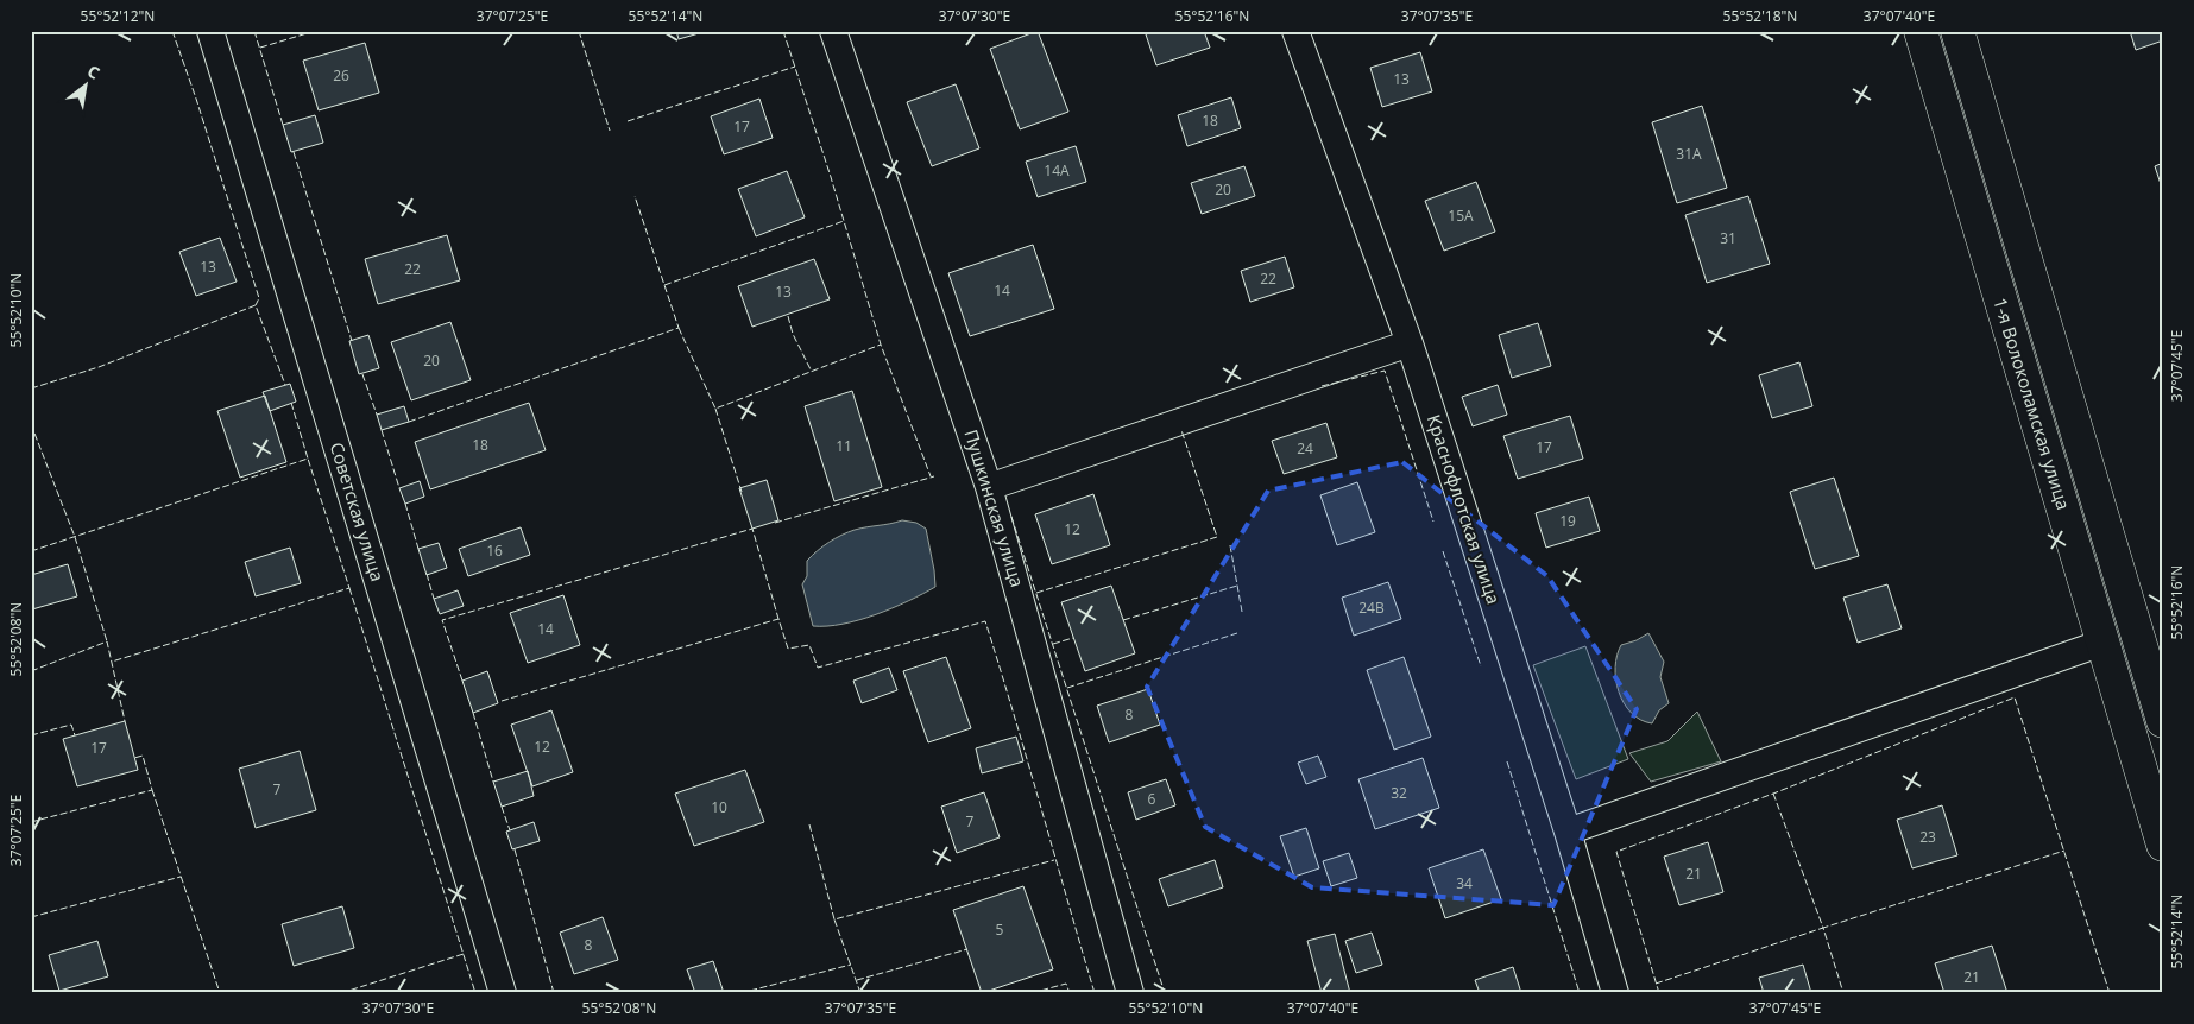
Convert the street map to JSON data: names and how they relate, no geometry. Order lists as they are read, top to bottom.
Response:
{
  "streets": {
    "main road": ["1-я Волоколамская улица"],
    "street": ["Пушкинская улица", "Краснофлотская улица", "Советская улица"]
  },
  "house_numbers": [
    "26",
    "13",
    "18",
    "17",
    "31А",
    "14А",
    "20",
    "15А",
    "31",
    "13",
    "22",
    "22",
    "14",
    "13",
    "20",
    "18",
    "11",
    "17",
    "24",
    "19",
    "12",
    "16",
    "24В",
    "14",
    "8",
    "12",
    "17",
    "7",
    "32",
    "6",
    "10",
    "7",
    "23",
    "21",
    "34",
    "5",
    "8",
    "21"
  ],
  "north": "top right",
  "coordinates": [
    "55°52'12\"N",
    "37°07'25\"E",
    "55°52'14\"N",
    "37°07'30\"E",
    "55°52'16\"N",
    "37°07'35\"E",
    "55°52'18\"N",
    "37°07'40\"E",
    "55°52'10\"N",
    "37°07'45\"E",
    "55°52'08\"N"
  ]
}
